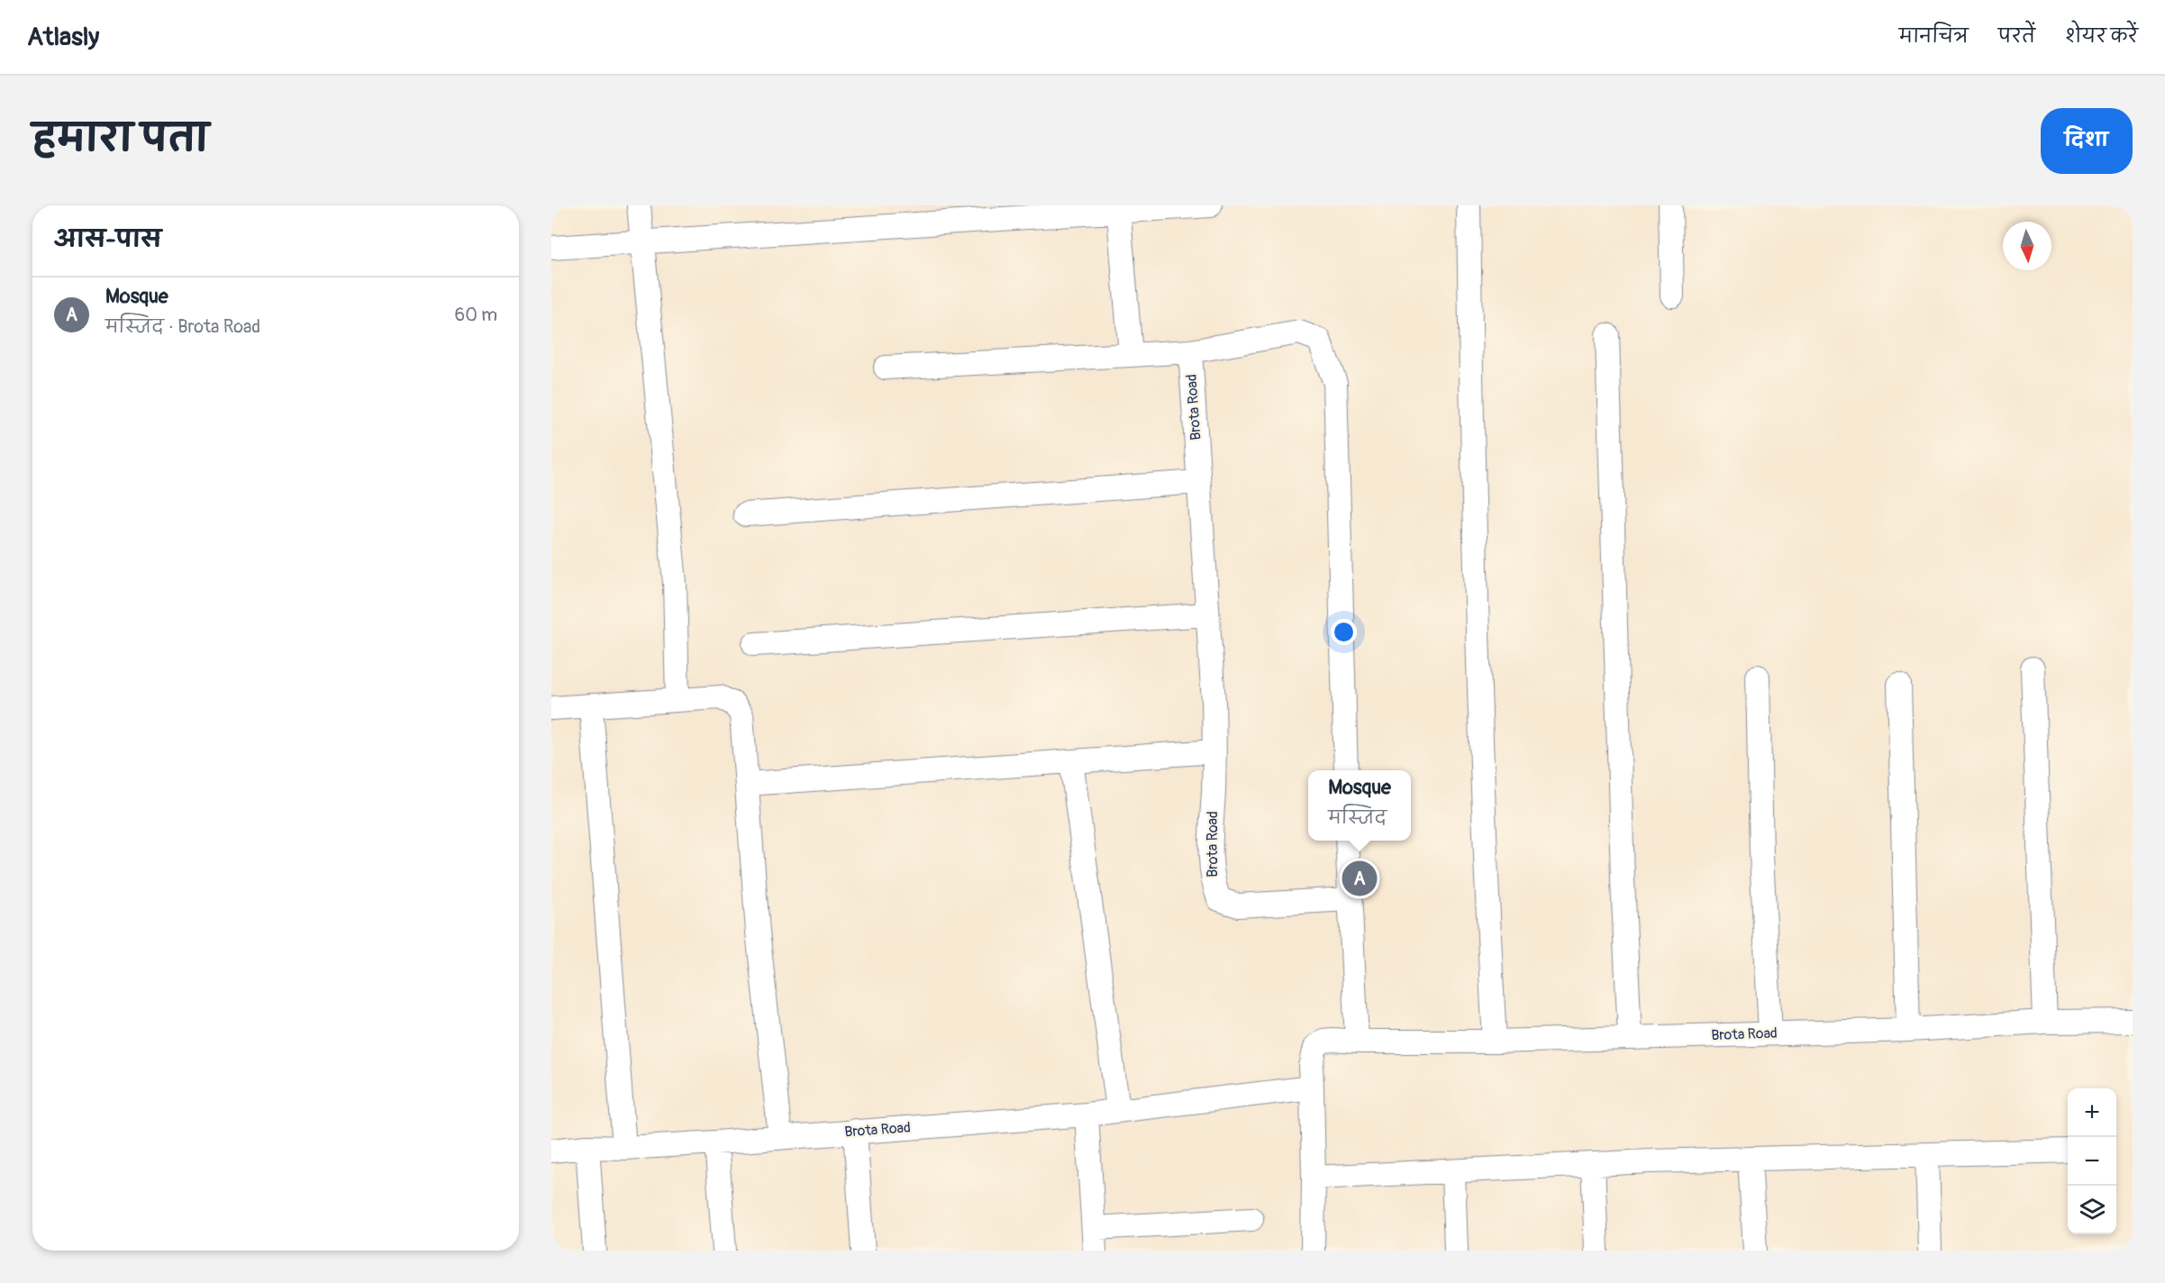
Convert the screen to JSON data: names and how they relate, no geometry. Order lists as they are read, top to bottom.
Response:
{
  "streets": {
    "street": ["Brota Road"]
  },
  "north": "bottom",
  "page": {
    "header": "Atlasly",
    "nav": ["मानचित्र", "परतें", "शेयर करें"],
    "title": "हमारा पता",
    "buttons": "दिशा",
    "heading": "आस-पास",
    "list": [
      {
        "mark": "A",
        "name": "Mosque",
        "note": "मस्जिद · Brota Road",
        "value": "60 m"
      }
    ],
    "popup": ["Mosque", "मस्जिद"],
    "pins": "A",
    "map_buttons": ["+", "−"]
  }
}
